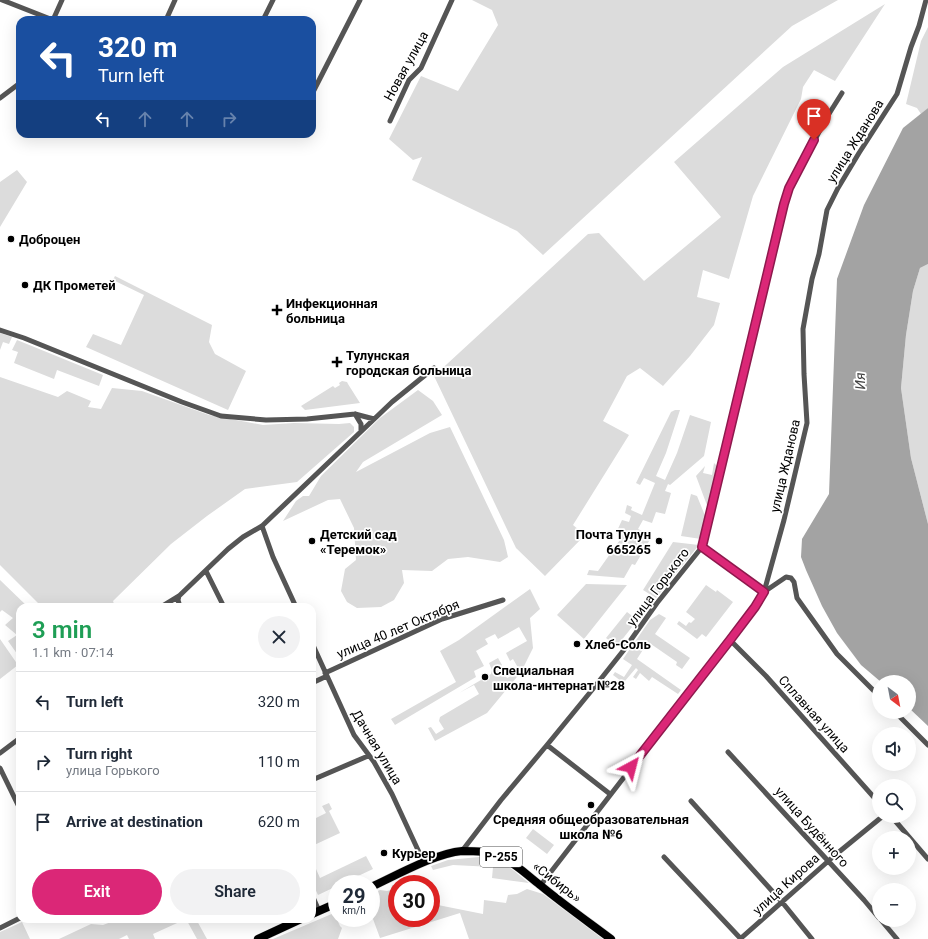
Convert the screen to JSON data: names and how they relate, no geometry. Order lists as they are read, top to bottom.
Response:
{
  "streets": {
    "highway": ["Р-255", "«Сибирь»"],
    "street": [
      "Новая улица",
      "улица Жданова",
      "улица Горького",
      "улица 40 лет Октября",
      "Сплавная улица",
      "Дачная улица",
      "улица Будённого",
      "улица Кирова"
    ]
  },
  "crossings": [
    ["улица Жданова", "Сплавная улица"],
    ["улица Жданова", "«Сибирь»"],
    ["улица Горького", "«Сибирь»"],
    ["улица 40 лет Октября", "Дачная улица"],
    ["Дачная улица", "«Сибирь»"],
    ["улица Будённого", "улица Кирова"]
  ],
  "water": ["Ия"],
  "places": {
    "other": [
      "Доброцен",
      "ДК Прометей",
      "Детский сад «Теремок»",
      "Почта Тулун 665265",
      "Хлеб-Соль",
      "Специальная школа-интернат №28",
      "Средняя общеобразовательная школа №6",
      "Курьер"
    ],
    "health": ["Инфекционная больница", "Тулунская городская больница"]
  },
  "north": "bottom right",
  "page": {
    "turn": ["320 m", "Turn left"],
    "heading": ["3 min", "1.1 km · 07:14"],
    "list": [
      {
        "name": "Turn left",
        "value": "320 m"
      },
      {
        "name": "Turn right",
        "note": "улица Горького",
        "value": "110 m"
      },
      {
        "name": "Arrive at destination",
        "value": "620 m"
      }
    ],
    "map_buttons": ["+", "−"],
    "buttons": ["Exit", "Share"],
    "speed": "29 km/h",
    "limit": "30"
  }
}
